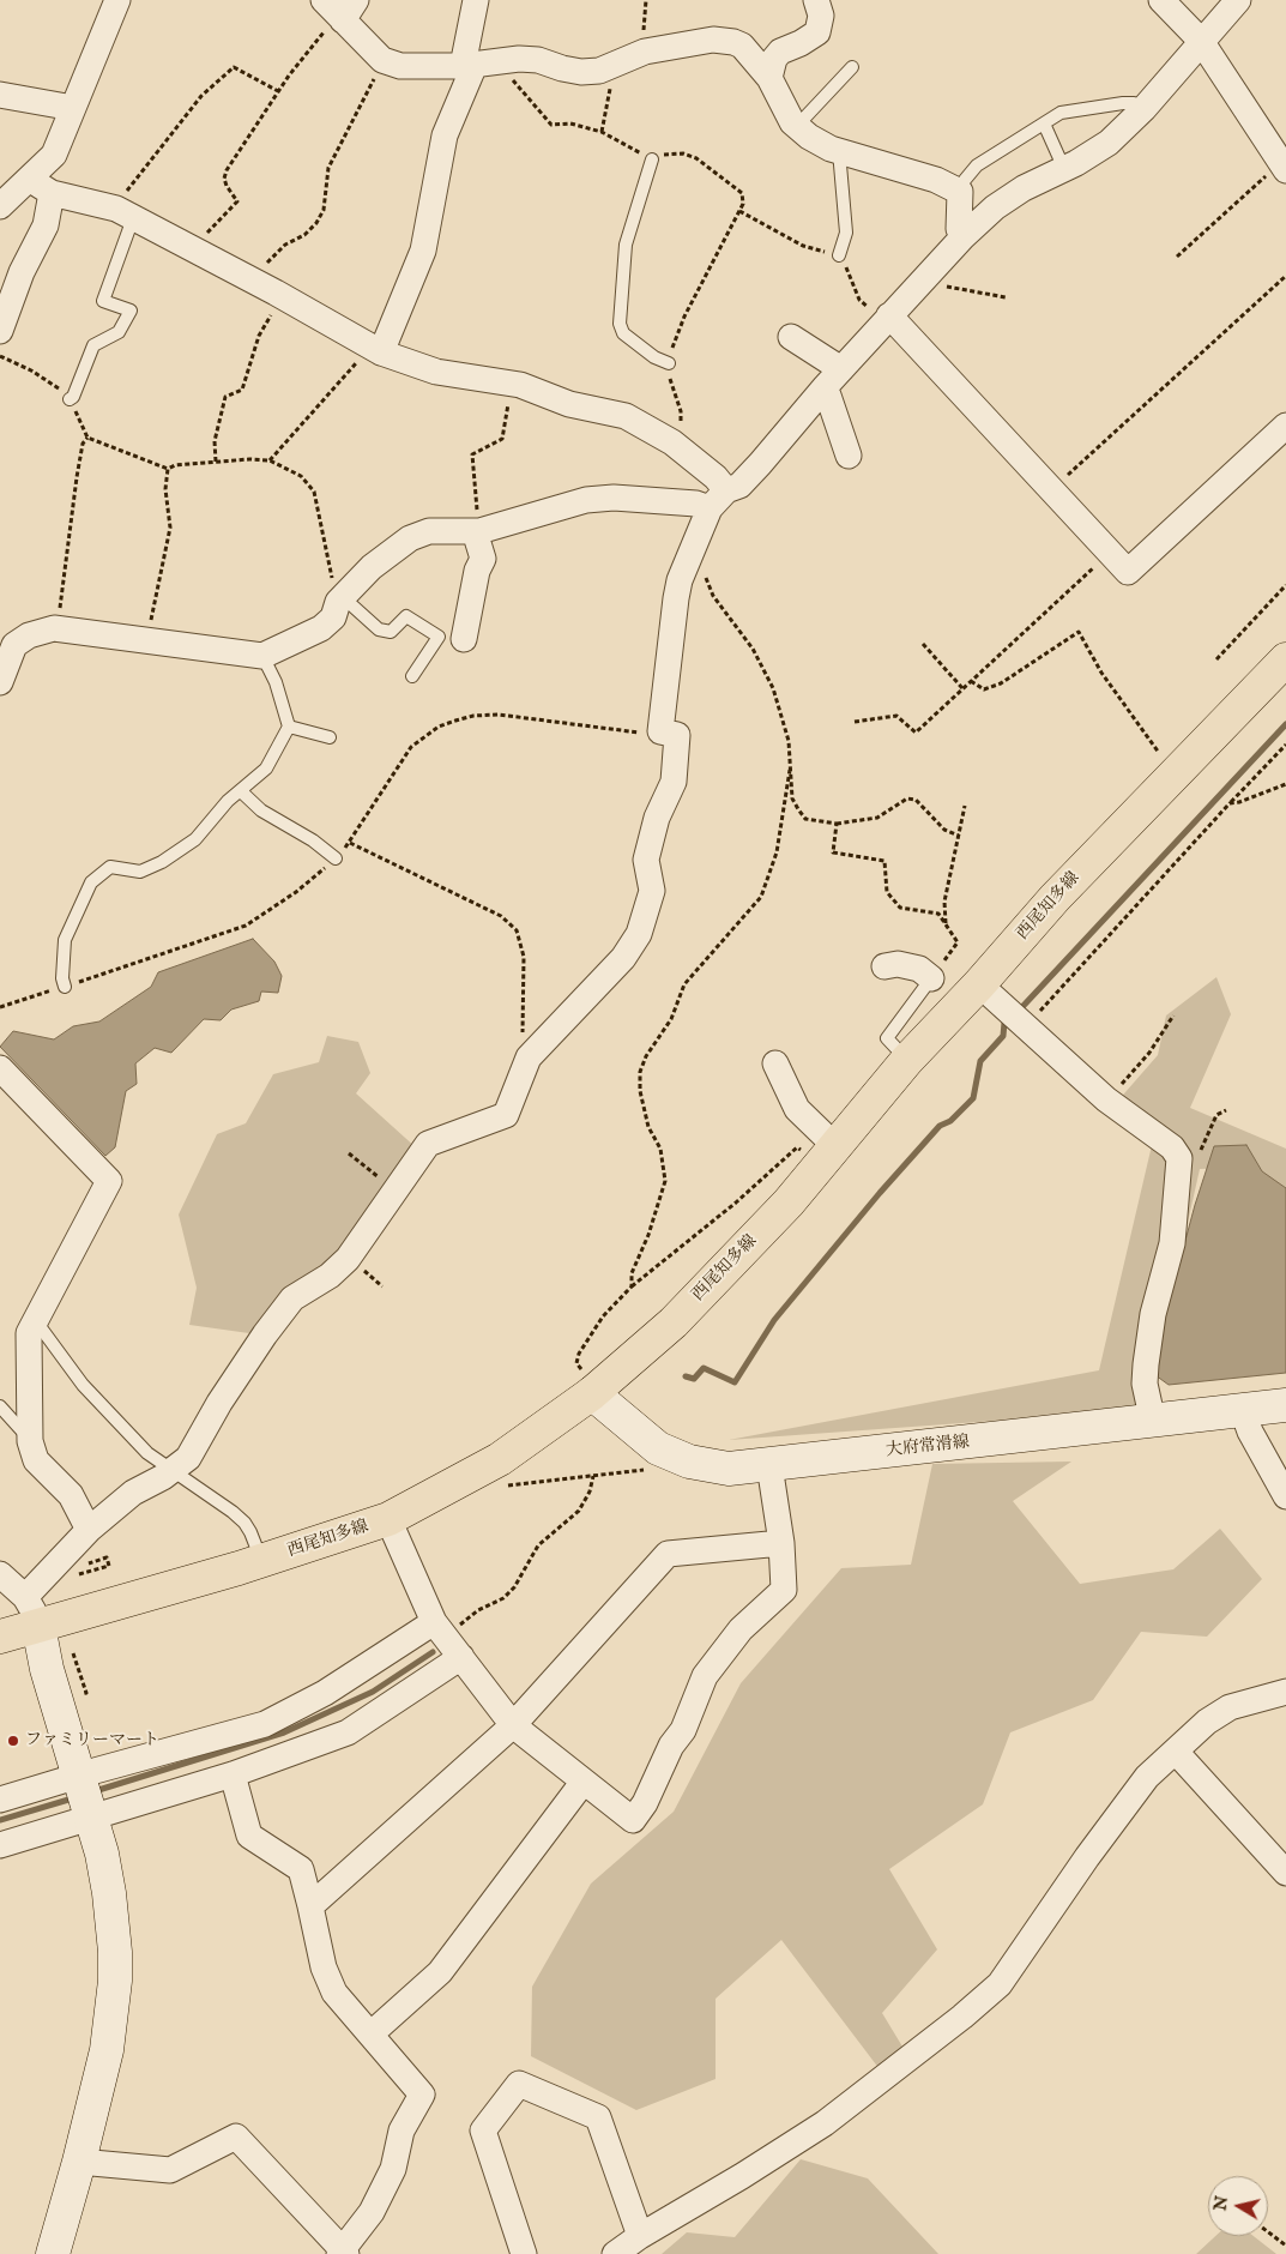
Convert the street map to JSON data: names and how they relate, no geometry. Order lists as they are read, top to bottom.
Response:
{
  "streets": {
    "main road": ["西尾知多線", "大府常滑線"]
  },
  "crossings": [
    ["西尾知多線", "大府常滑線"]
  ],
  "places": ["ファミリーマート"],
  "north": "left"
}
